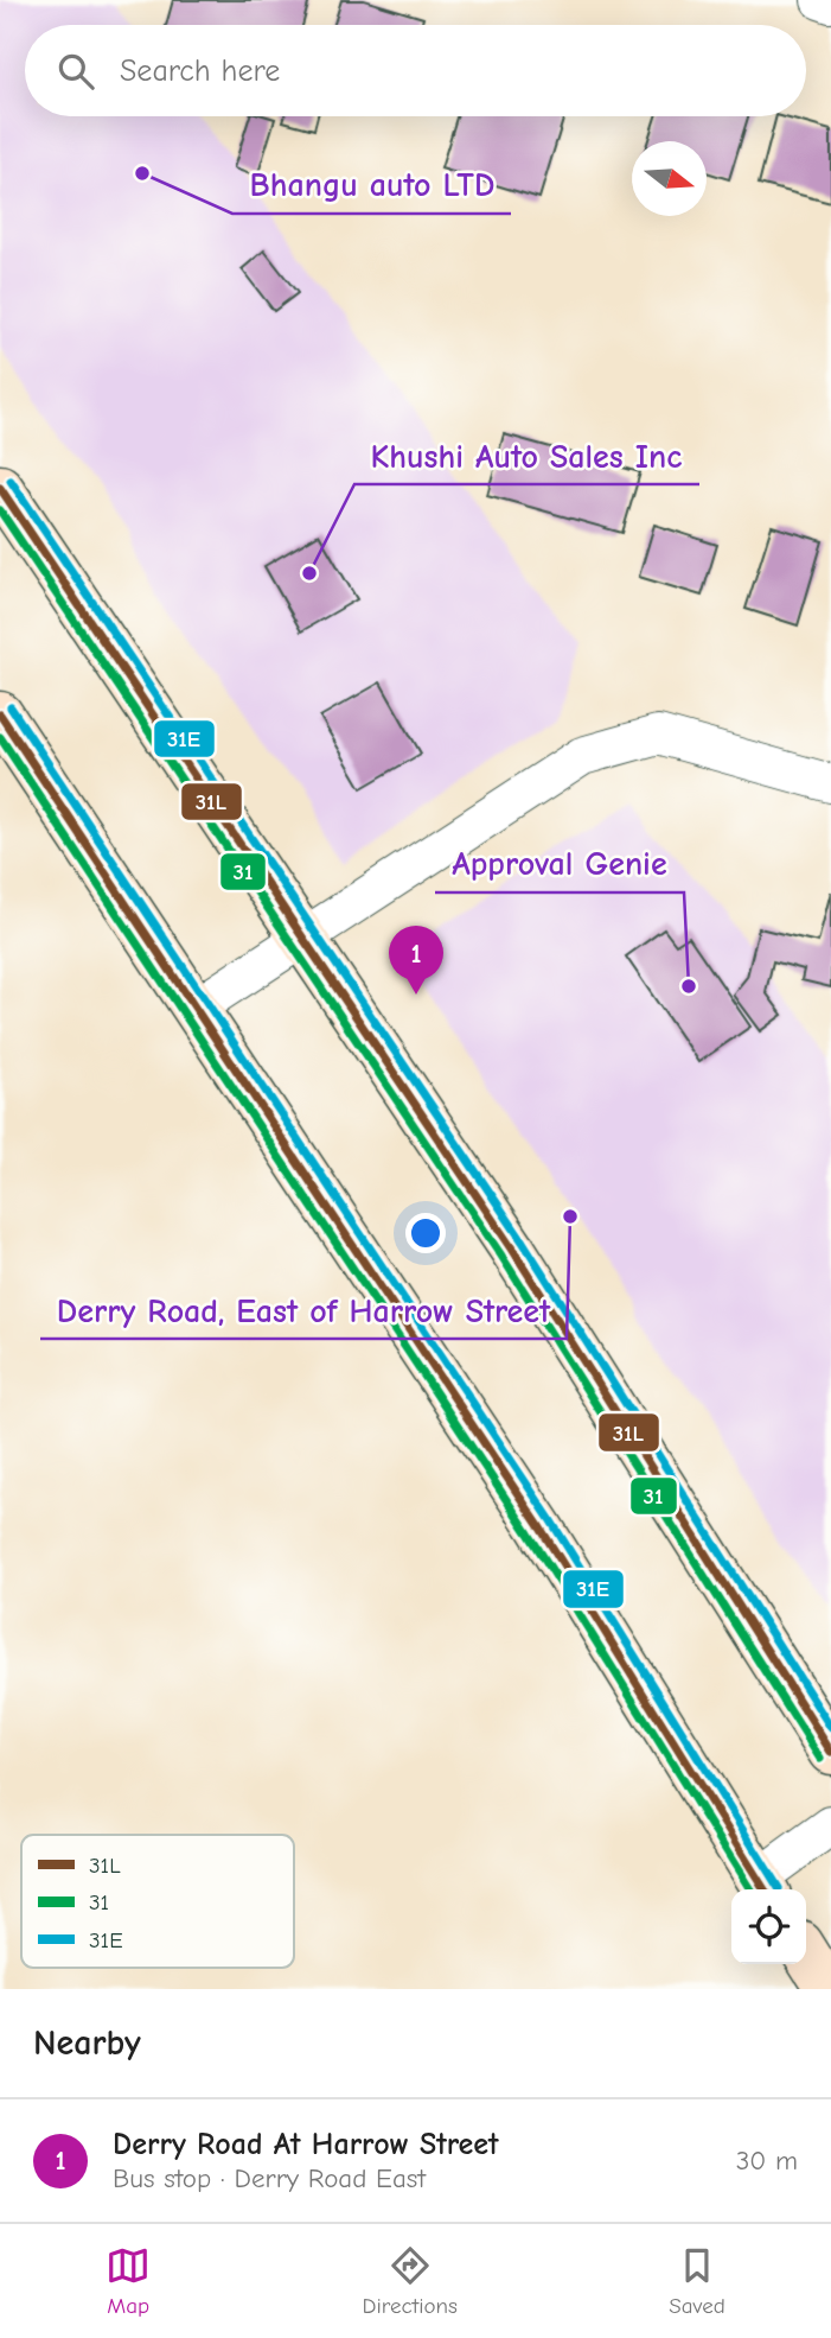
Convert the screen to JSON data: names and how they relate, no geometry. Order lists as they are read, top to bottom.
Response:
{
  "places": [
    "Bhangu auto LTD",
    "Khushi Auto Sales Inc",
    "Approval Genie",
    "Derry Road, East of Harrow Street"
  ],
  "lines": ["transit line 31E", "transit line 31L", "transit line 31"],
  "legend": ["31L", "31", "31E"],
  "north": "right",
  "page": {
    "search": "Search here",
    "pins": "1",
    "heading": "Nearby",
    "list": [
      {
        "mark": "1",
        "name": "Derry Road At Harrow Street",
        "note": "Bus stop · Derry Road East",
        "value": "30 m"
      }
    ],
    "nav": ["Map", "Directions", "Saved"]
  }
}
